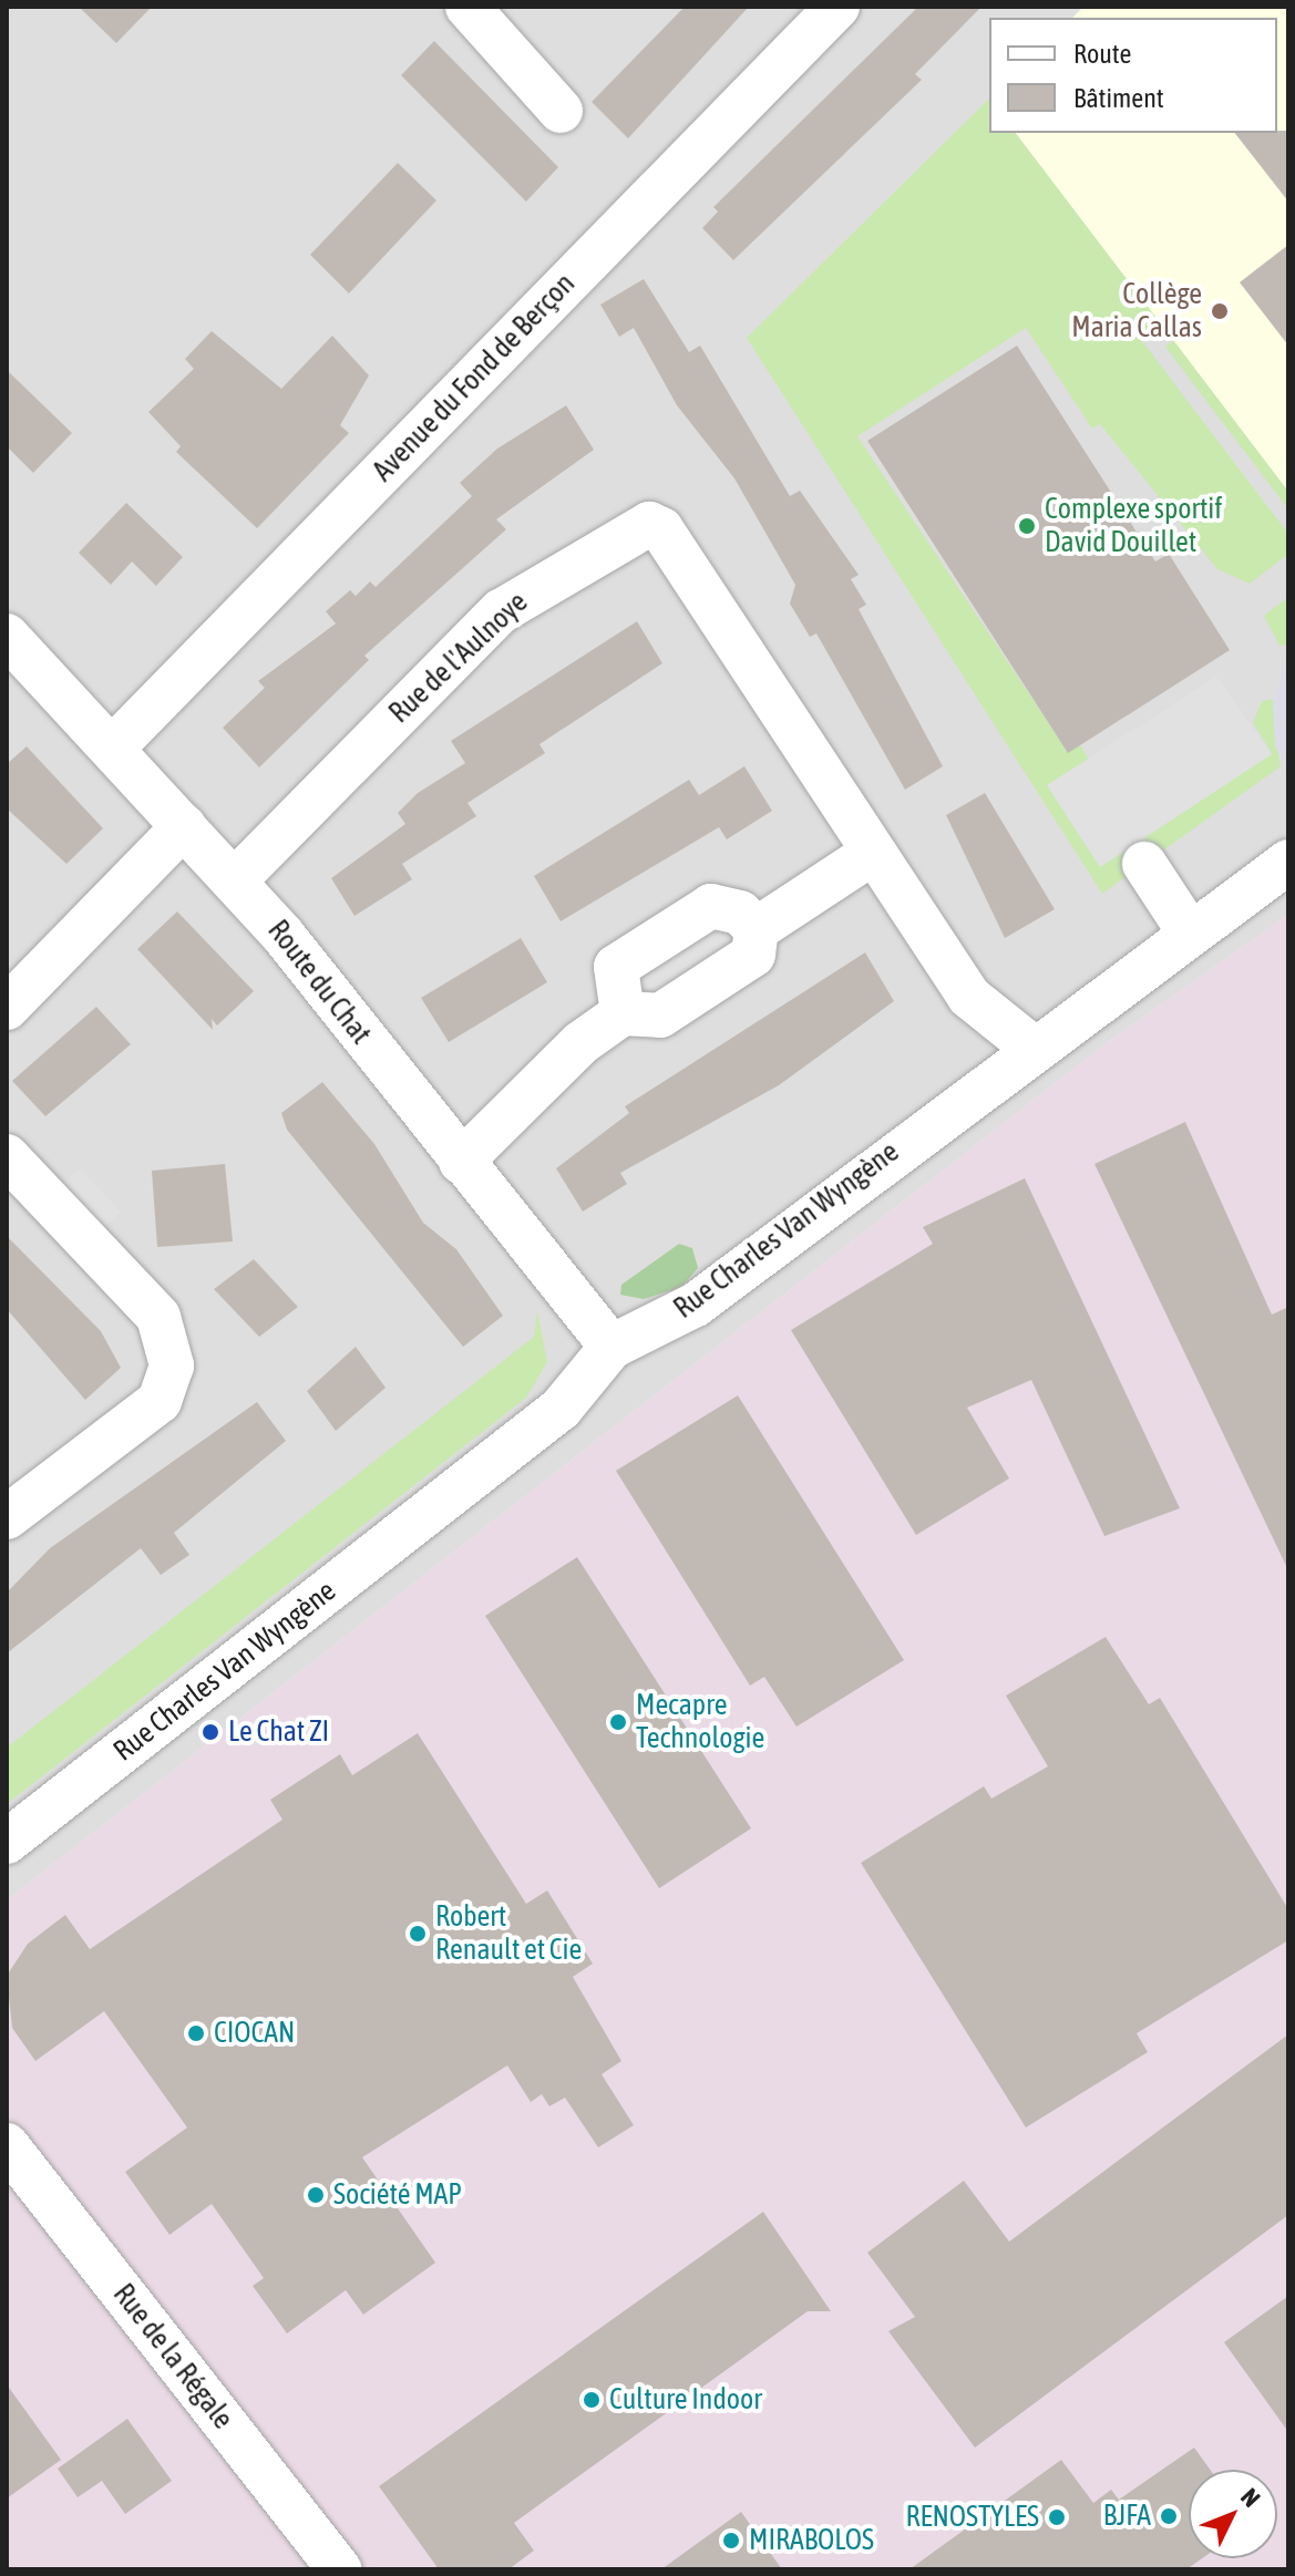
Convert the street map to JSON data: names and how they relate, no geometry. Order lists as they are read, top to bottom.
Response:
{
  "streets": {
    "street": [
      "Avenue du Fond de Berçon",
      "Rue de l'Aulnoye",
      "Route du Chat",
      "Rue Charles Van Wyngène",
      "Rue de la Régale"
    ]
  },
  "crossings": [
    ["Avenue du Fond de Berçon", "Route du Chat"],
    ["Rue de l'Aulnoye", "Route du Chat"],
    ["Rue de l'Aulnoye", "Rue Charles Van Wyngène"],
    ["Route du Chat", "Rue Charles Van Wyngène"]
  ],
  "places": [
    "Collège Maria Callas",
    "Complexe sportif David Douillet",
    "Mecapre Technologie",
    "Le Chat ZI",
    "Robert Renault et Cie",
    "CIOCAN",
    "Société MAP",
    "Culture Indoor",
    "BJFA",
    "RENOSTYLES",
    "MIRABOLOS"
  ],
  "legend": ["Route", "Bâtiment"],
  "north": "top right"
}
